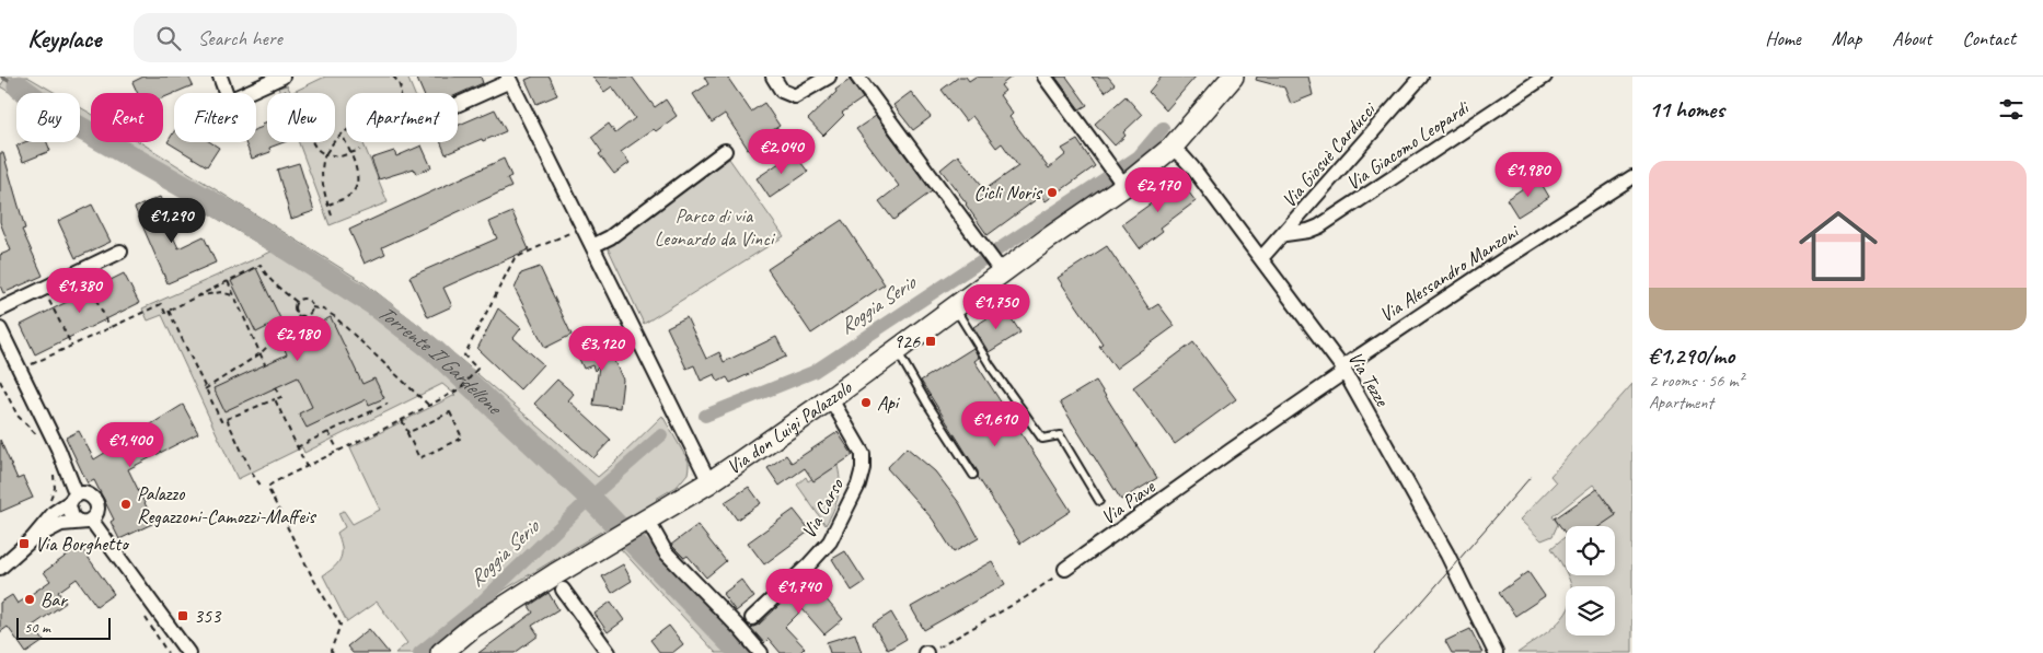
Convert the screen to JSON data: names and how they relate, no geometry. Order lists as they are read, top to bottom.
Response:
{
  "streets": {
    "street": [
      "Via Giacomo Leopardi",
      "Via Giosuè Carducci",
      "Via Alessandro Manzoni",
      "Via Tezze",
      "Via don Luigi Palazzolo",
      "Via Piave",
      "Via Carso"
    ]
  },
  "crossings": [
    ["Via Giacomo Leopardi", "Via Giosuè Carducci"],
    ["Via Giosuè Carducci", "Via Tezze"],
    ["Via Alessandro Manzoni", "Via Tezze"],
    ["Via Alessandro Manzoni", "Via Piave"],
    ["Via Tezze", "Via don Luigi Palazzolo"],
    ["Via Tezze", "Via Piave"],
    ["Via don Luigi Palazzolo", "Via Carso"]
  ],
  "water": ["Roggia Serio", "Torrente Il Gardellone"],
  "parks": ["Parco di via Leonardo da Vinci"],
  "places": {
    "other": [
      "Cicli Noris",
      "Api",
      "Palazzo Regazzoni-Camozzi-Maffeis",
      "Bar"
    ],
    "transit": ["926", "Via Borghetto", "353"]
  },
  "scale_bar": "50 m",
  "page": {
    "header": "Keyplace",
    "search": "Search here",
    "nav": [
      "Home",
      "Map",
      "About",
      "Contact"
    ],
    "heading": "11 homes",
    "chip": [
      "Buy",
      "Rent",
      "Filters",
      "New",
      "Apartment"
    ],
    "price": [
      "€2,040",
      "€1,980",
      "€2,170",
      "€1,290",
      "€1,380",
      "€1,750",
      "€2,180",
      "€3,120",
      "€1,610",
      "€1,400",
      "€1,740"
    ],
    "list": [
      {
        "name": "€1,290/mo",
        "note": "2 rooms · 56 m² · Apartment"
      }
    ],
    "scale": "50 m"
  }
}
